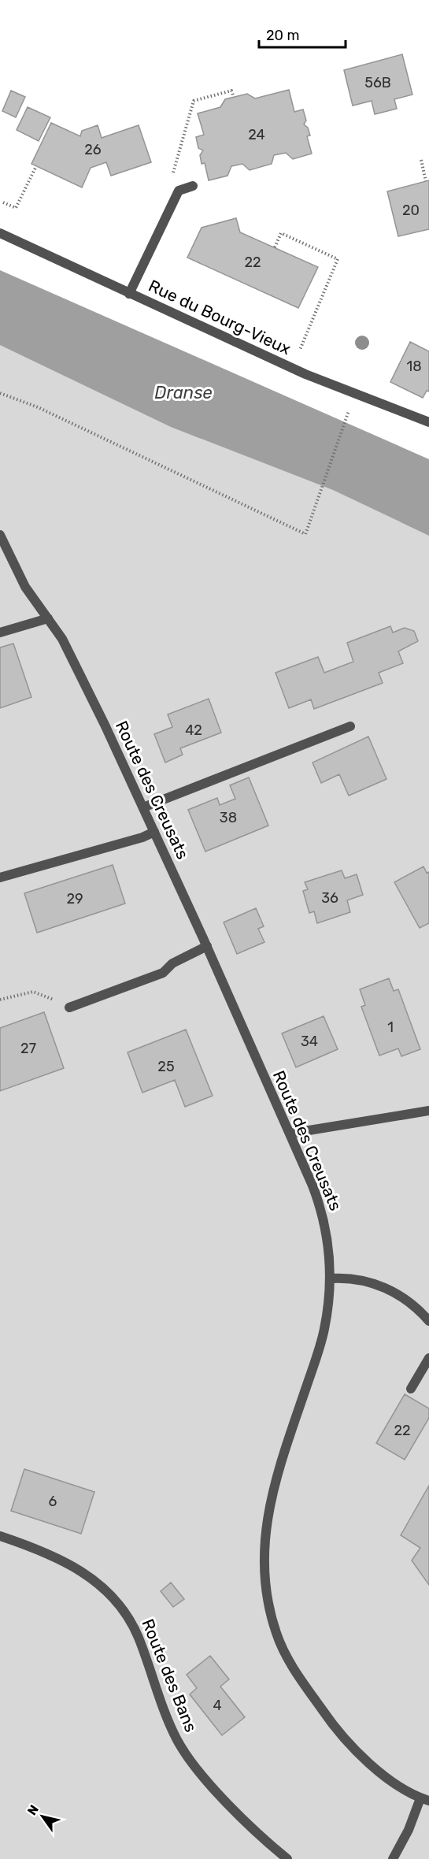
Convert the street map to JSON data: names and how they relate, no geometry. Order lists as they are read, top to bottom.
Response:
{
  "streets": {
    "street": ["Rue du Bourg-Vieux", "Route des Creusats", "Route des Bans"]
  },
  "water": ["Dranse"],
  "house_numbers": [
    "56B",
    "24",
    "26",
    "20",
    "22",
    "18",
    "42",
    "38",
    "36",
    "29",
    "1",
    "34",
    "27",
    "25",
    "22",
    "6",
    "4"
  ],
  "scale_bar": "20 m",
  "north": "top left"
}
